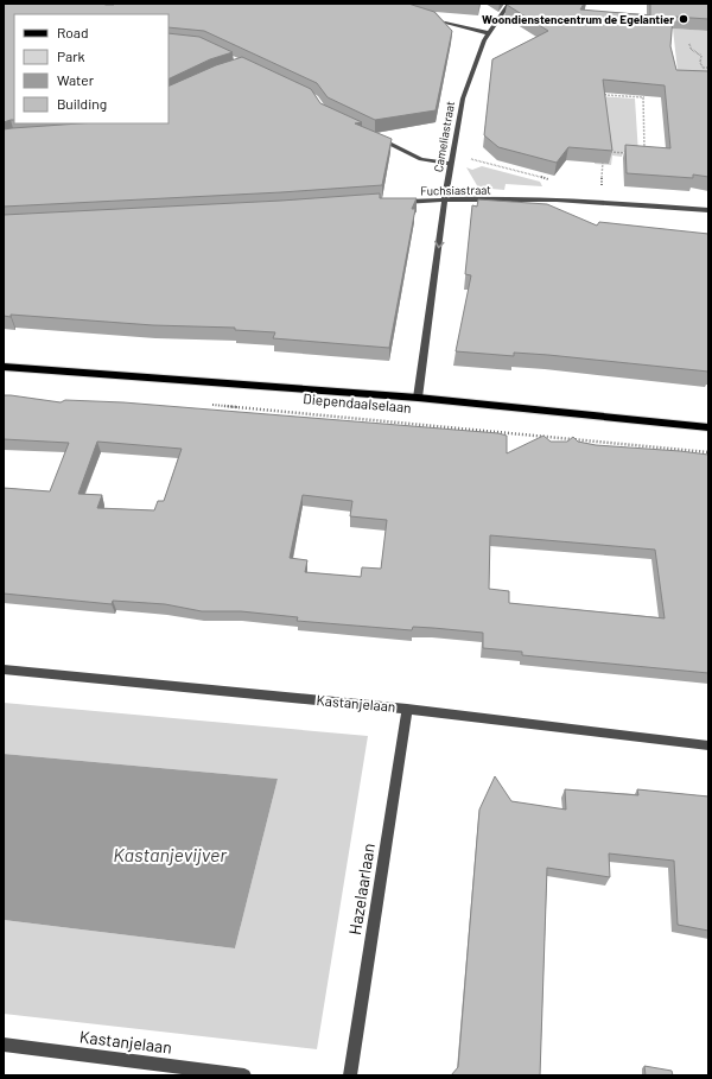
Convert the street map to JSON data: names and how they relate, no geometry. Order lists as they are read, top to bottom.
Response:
{
  "streets": {
    "main road": ["Diependaalselaan"],
    "street": [
      "Cameliastraat",
      "Fuchsiastraat",
      "Kastanjelaan",
      "Hazelaarlaan"
    ]
  },
  "crossings": [
    ["Cameliastraat", "Fuchsiastraat"],
    ["Cameliastraat", "Diependaalselaan"],
    ["Kastanjelaan", "Hazelaarlaan"]
  ],
  "one_way": ["Cameliastraat"],
  "water": ["Kastanjevijver"],
  "places": ["Woondienstencentrum de Egelantier"],
  "legend": [
    "Road",
    "Park",
    "Water",
    "Building"
  ]
}
